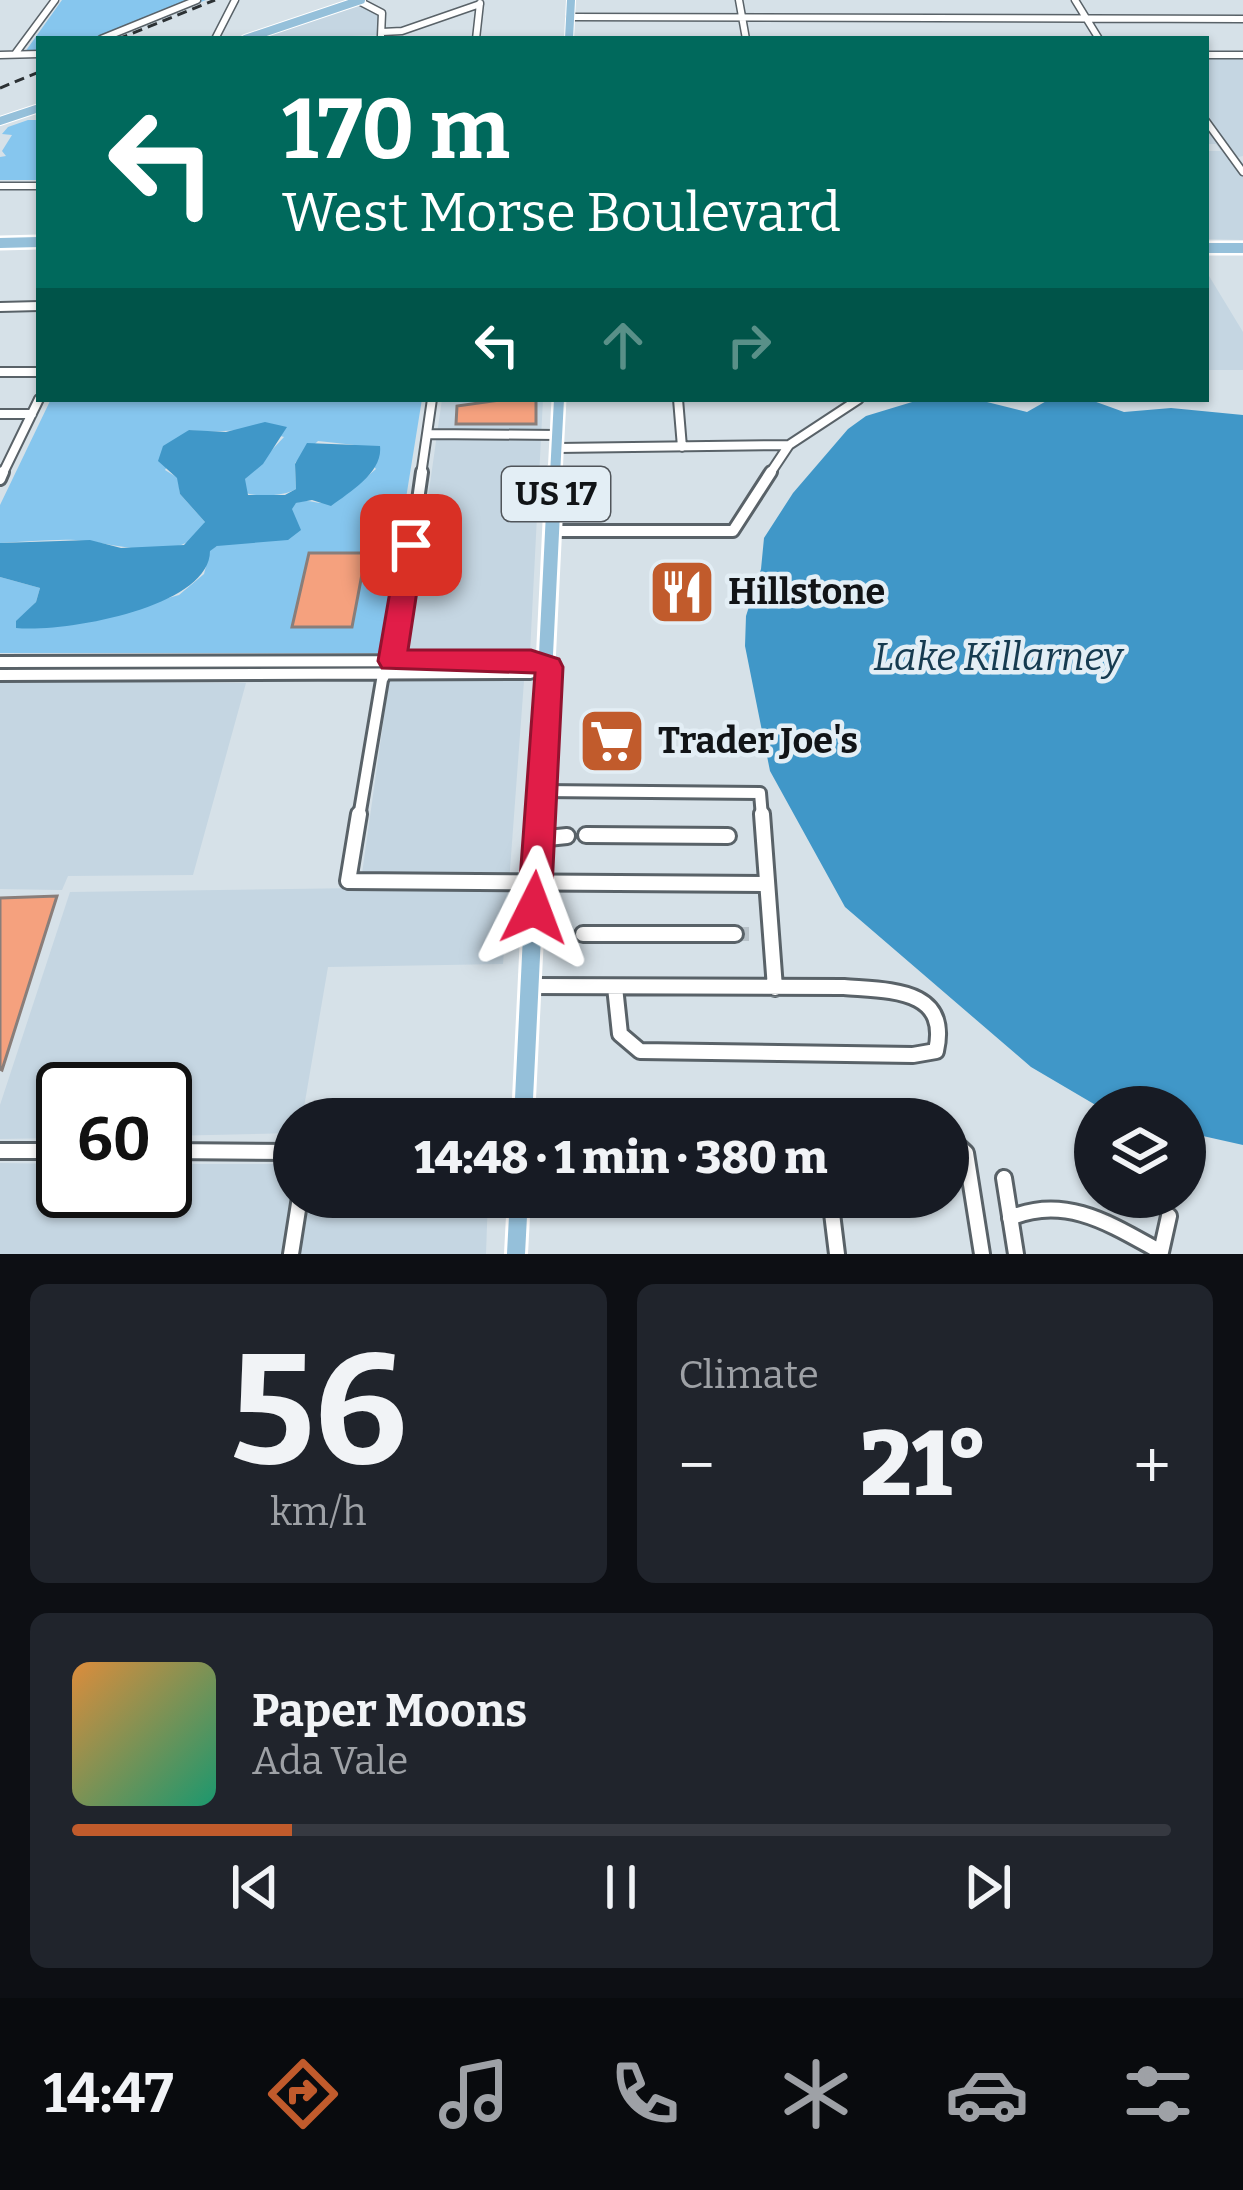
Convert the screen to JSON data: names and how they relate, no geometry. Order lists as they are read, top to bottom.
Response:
{
  "streets": {
    "main road": ["US 17"]
  },
  "water": ["Lake Killarney"],
  "places": {
    "restaurant": ["Hillstone"],
    "supermarket": ["Trader Joe's"]
  },
  "page": {
    "turn": ["170 m", "West Morse Boulevard"],
    "limit": "60",
    "trip": "14:48 · 1 min · 380 m",
    "tile": [
      ["56", "km/h"],
      "Climate"
    ],
    "heat": ["−", "21°", "+"],
    "song": ["Paper Moons", "Ada Vale"],
    "tabs": "14:47"
  }
}
